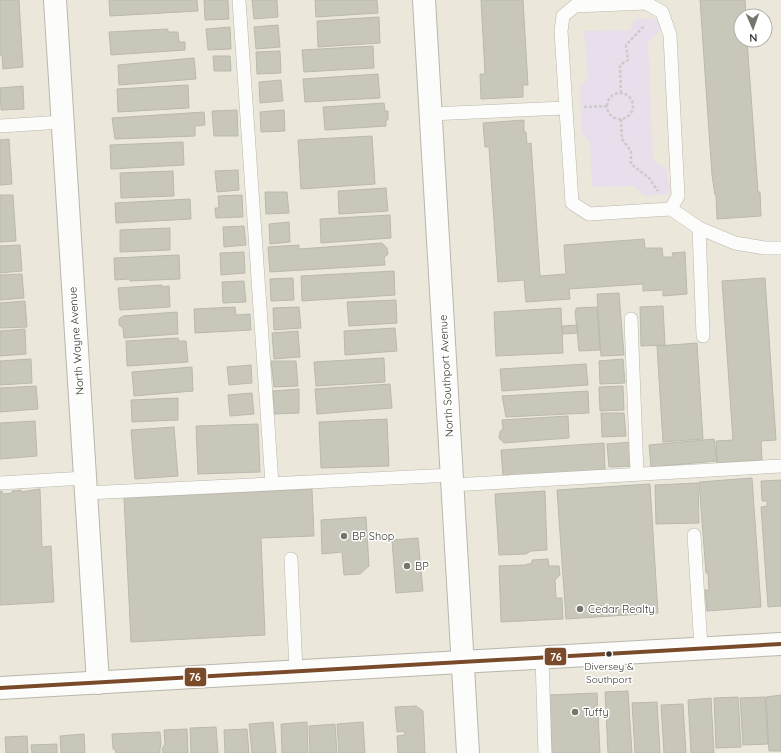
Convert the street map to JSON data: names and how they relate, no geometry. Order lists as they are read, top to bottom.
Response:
{
  "streets": {
    "street": ["North Wayne Avenue", "North Southport Avenue"]
  },
  "places": [
    "BP Shop",
    "BP",
    "Cedar Realty",
    "Diversey & Southport",
    "Tuffy"
  ],
  "lines": ["transit line 76"],
  "north": "bottom"
}
